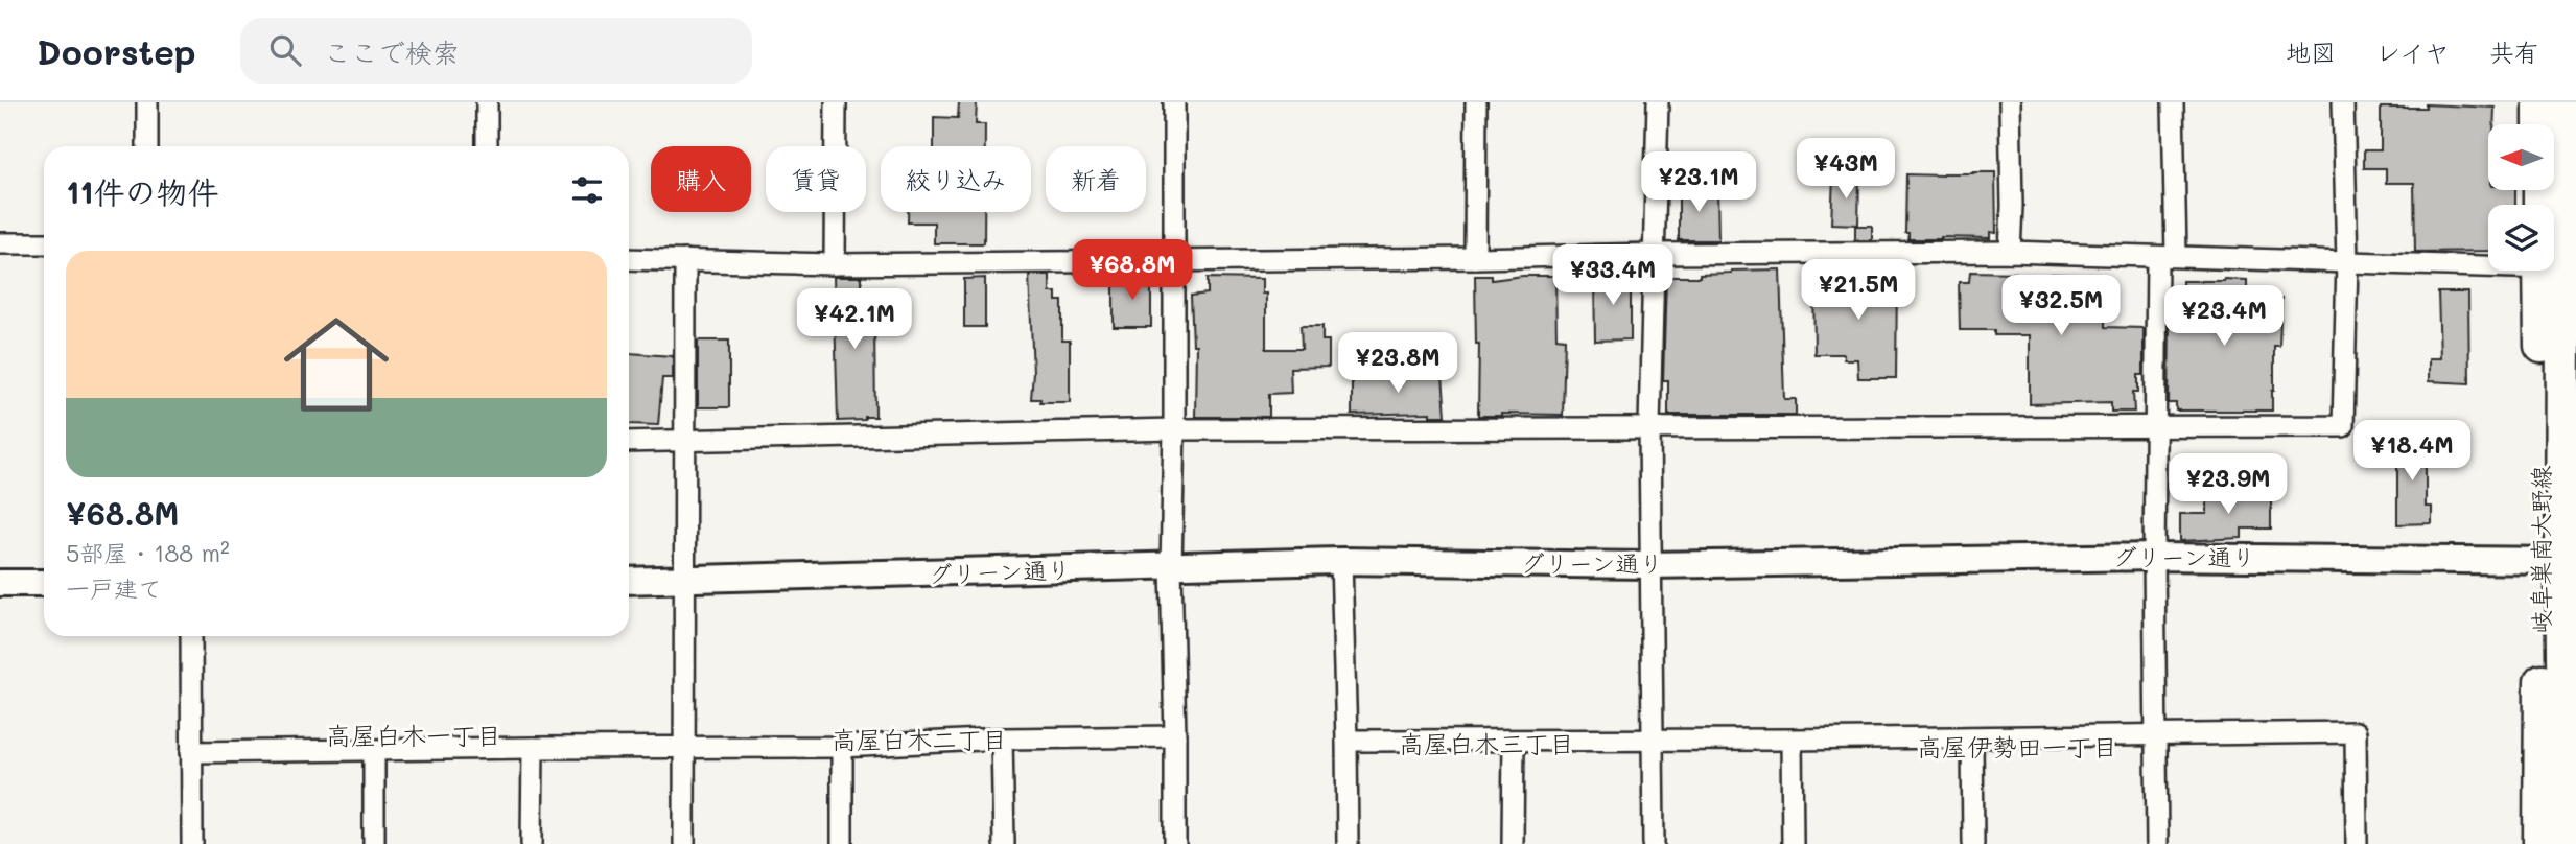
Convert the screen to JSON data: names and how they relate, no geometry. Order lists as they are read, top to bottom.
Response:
{
  "streets": {
    "main road": ["岐阜巣南大野線"],
    "street": ["グリーン通り"]
  },
  "crossings": [
    ["岐阜巣南大野線", "グリーン通り"]
  ],
  "districts": [
    "高屋白木一丁目",
    "高屋白木二丁目",
    "高屋白木三丁目",
    "高屋伊勢田一丁目"
  ],
  "north": "left",
  "page": {
    "header": "Doorstep",
    "search": "ここで検索",
    "nav": ["地図", "レイヤ", "共有"],
    "price": [
      "¥43M",
      "¥23.1M",
      "¥68.8M",
      "¥33.4M",
      "¥21.5M",
      "¥32.5M",
      "¥23.4M",
      "¥42.1M",
      "¥23.8M",
      "¥18.4M",
      "¥23.9M"
    ],
    "chip": [
      "購入",
      "賃貸",
      "絞り込み",
      "新着"
    ],
    "heading": "11件の物件",
    "list": [
      {
        "name": "¥68.8M",
        "note": "5部屋 · 188 m² · 一戸建て"
      }
    ]
  }
}
